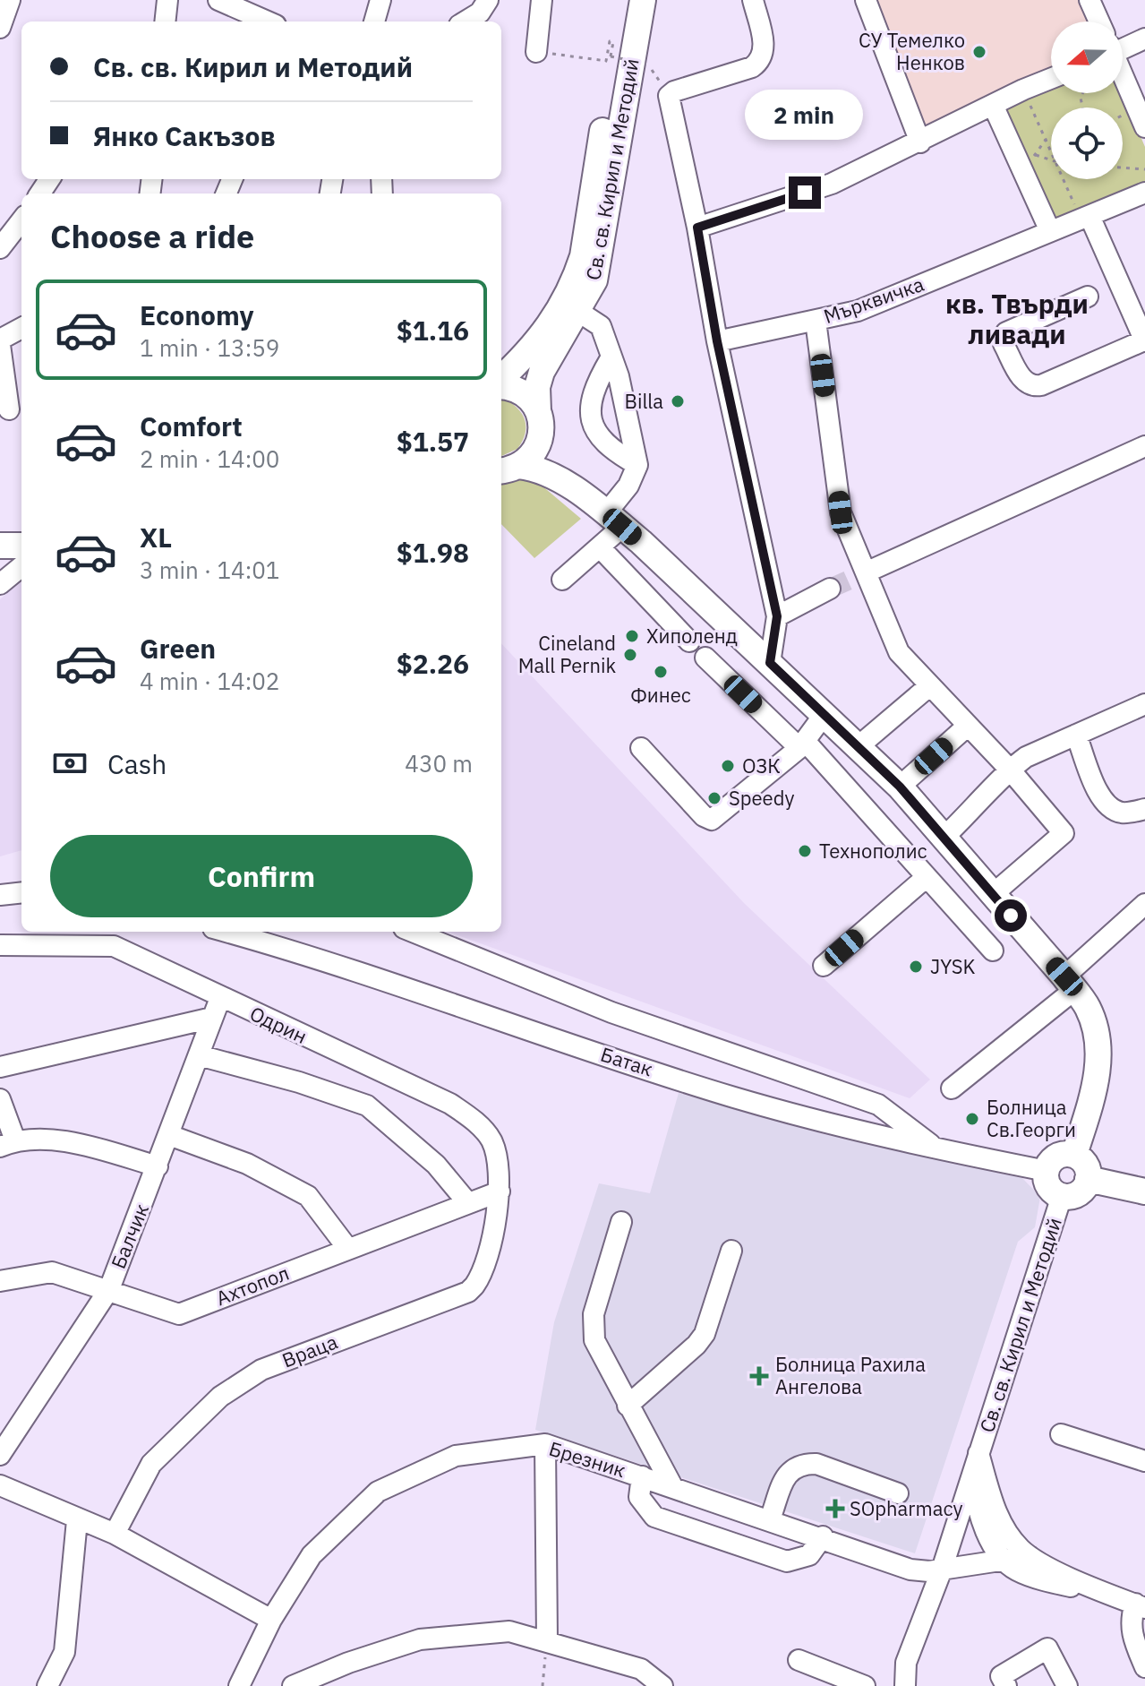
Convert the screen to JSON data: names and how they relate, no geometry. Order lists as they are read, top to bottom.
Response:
{
  "streets": {
    "main road": ["Св. св. Кирил и Методий"],
    "street": [
      "Мърквичка",
      "Одрин",
      "Батак",
      "Балчик",
      "Ахтопол",
      "Враца",
      "Брезник"
    ]
  },
  "crossings": [
    ["Св. св. Кирил и Методий", "Батак"],
    ["Св. св. Кирил и Методий", "Брезник"],
    ["Одрин", "Балчик"],
    ["Одрин", "Ахтопол"],
    ["Одрин", "Враца"],
    ["Балчик", "Ахтопол"],
    ["Ахтопол", "Враца"]
  ],
  "districts": ["кв. Твърди ливади"],
  "places": {
    "other": [
      "СУ Темелко Ненков",
      "Billa",
      "Хиполенд",
      "Cineland Mall Pernik",
      "Финес",
      "ОЗК",
      "Speedy",
      "Технополис",
      "JYSK",
      "Болница Св.Георги"
    ],
    "health": ["Болница Рахила Ангелова", "SOpharmacy"]
  },
  "north": "left",
  "page": {
    "banner": ["Св. св. Кирил и Методий", "Янко Сакъзов"],
    "bubble": "2 min",
    "heading": "Choose a ride",
    "list": [
      {
        "name": "Economy",
        "note": "1 min · 13:59",
        "value": "$1.16"
      },
      {
        "name": "Comfort",
        "note": "2 min · 14:00",
        "value": "$1.57"
      },
      {
        "name": "XL",
        "note": "3 min · 14:01",
        "value": "$1.98"
      },
      {
        "name": "Green",
        "note": "4 min · 14:02",
        "value": "$2.26"
      }
    ],
    "pay": ["Cash", "430 m"],
    "buttons": "Confirm"
  }
}
